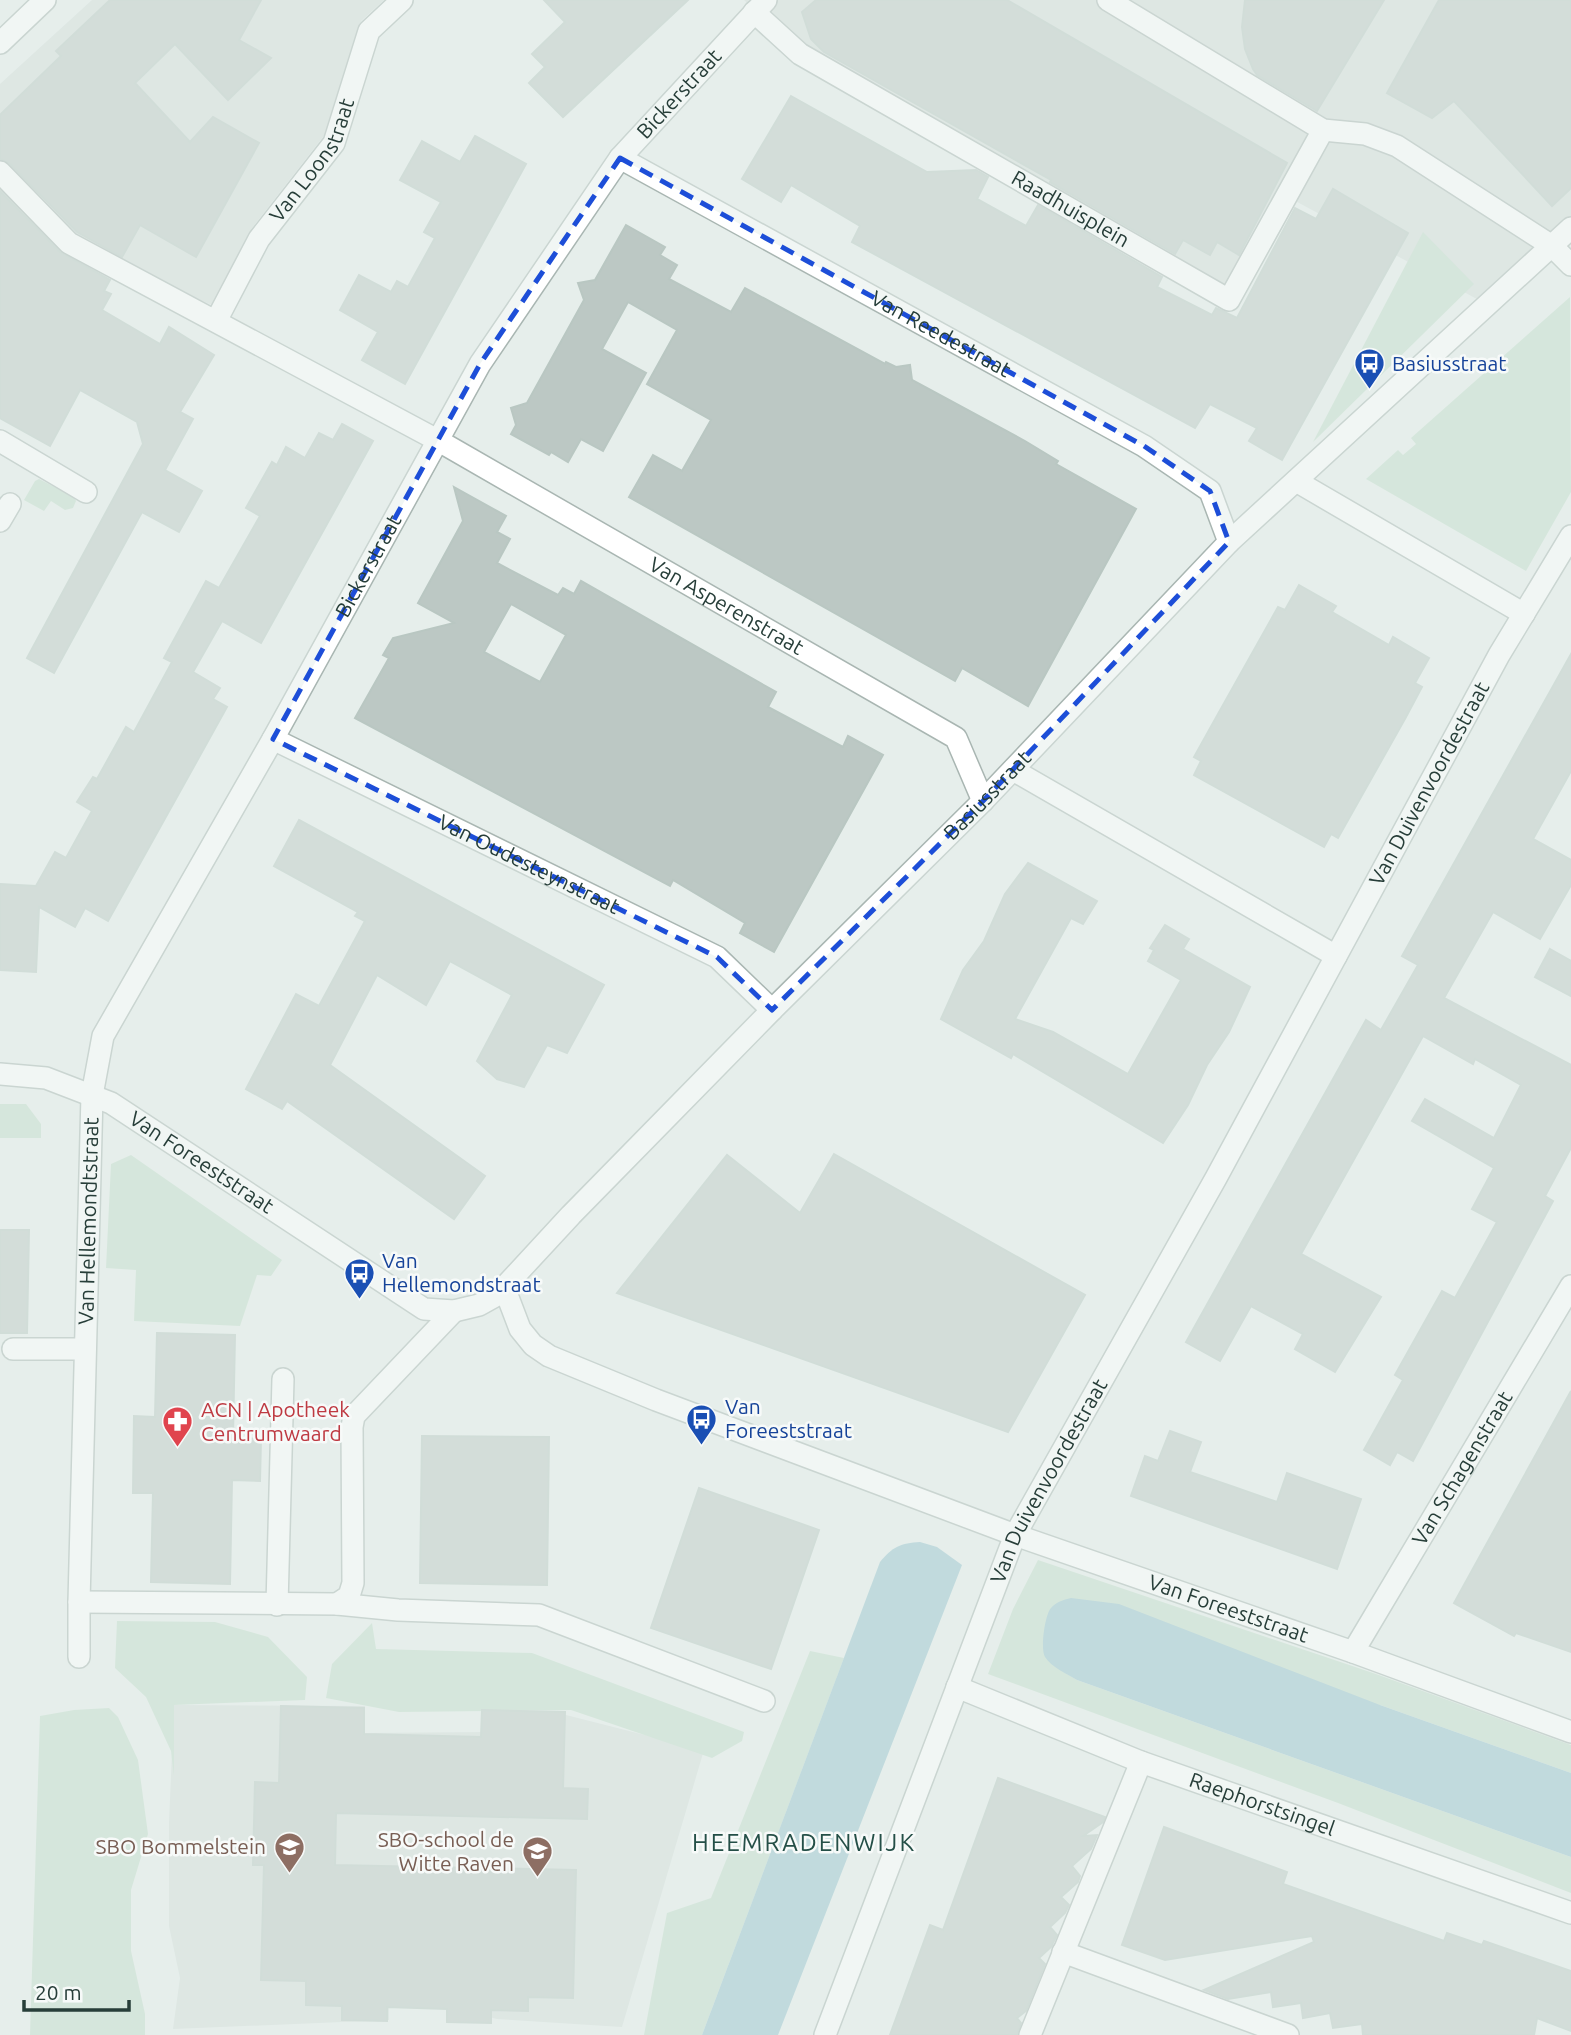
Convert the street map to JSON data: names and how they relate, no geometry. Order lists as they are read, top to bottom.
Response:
{
  "streets": {
    "street": [
      "Bickerstraat",
      "Van Loonstraat",
      "Raadhuisplein",
      "Van Reedestraat",
      "Van Asperenstraat",
      "Van Duivenvoordestraat",
      "Basiusstraat",
      "Van Oudesteynstraat",
      "Van Foreeststraat",
      "Van Hellemondtstraat",
      "Van Schagenstraat",
      "Raephorstsingel"
    ]
  },
  "crossings": [
    ["Bickerstraat", "Raadhuisplein"],
    ["Bickerstraat", "Van Reedestraat"],
    ["Bickerstraat", "Van Asperenstraat"],
    ["Bickerstraat", "Van Oudesteynstraat"],
    ["Bickerstraat", "Van Foreeststraat"],
    ["Bickerstraat", "Van Hellemondtstraat"],
    ["Van Reedestraat", "Basiusstraat"],
    ["Van Asperenstraat", "Basiusstraat"],
    ["Van Duivenvoordestraat", "Van Foreeststraat"],
    ["Van Duivenvoordestraat", "Raephorstsingel"],
    ["Basiusstraat", "Van Oudesteynstraat"],
    ["Basiusstraat", "Van Foreeststraat"],
    ["Van Foreeststraat", "Van Hellemondtstraat"],
    ["Van Foreeststraat", "Van Schagenstraat"]
  ],
  "districts": ["HEEMRADENWIJK"],
  "places": {
    "bus stop": ["Basiusstraat", "Van Hellemondstraat", "Van Foreeststraat"],
    "pharmacy": ["ACN | Apotheek Centrumwaard"],
    "school or university": ["SBO Bommelstein", "SBO-school de Witte Raven"]
  },
  "scale_bar": "20 m"
}
